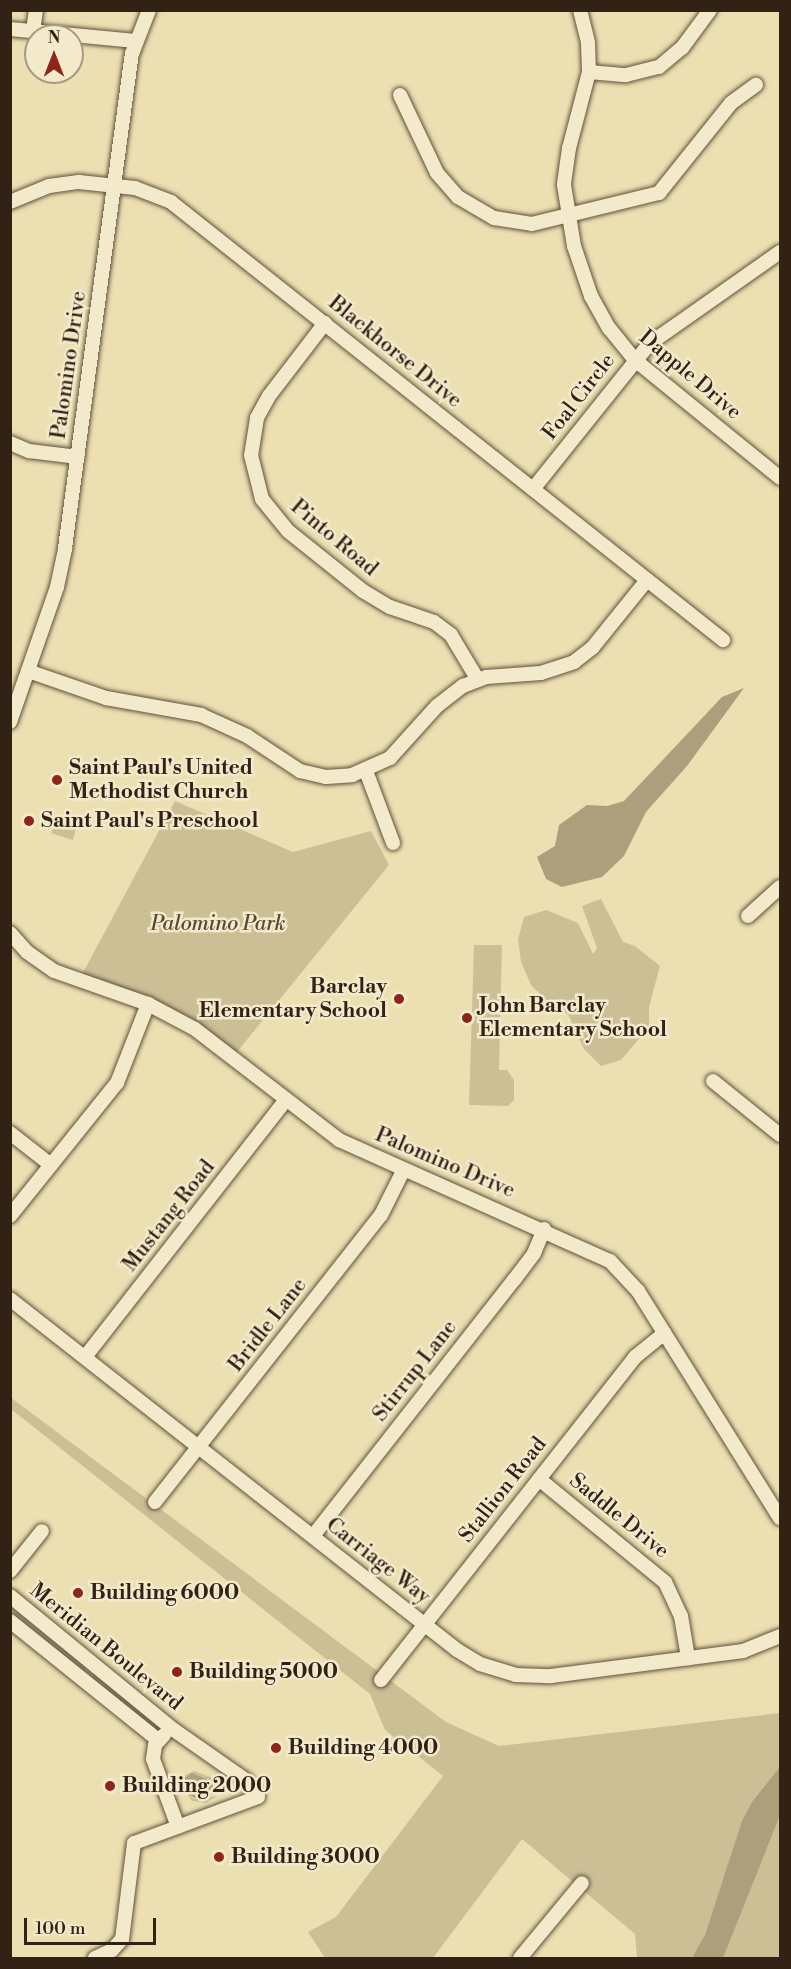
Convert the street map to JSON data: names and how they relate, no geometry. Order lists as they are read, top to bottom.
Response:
{
  "streets": {
    "street": [
      "Blackhorse Drive",
      "Palomino Drive",
      "Dapple Drive",
      "Foal Circle",
      "Pinto Road",
      "Mustang Road",
      "Bridle Lane",
      "Stirrup Lane",
      "Stallion Road",
      "Saddle Drive",
      "Carriage Way",
      "Meridian Boulevard"
    ]
  },
  "crossings": [
    ["Blackhorse Drive", "Palomino Drive"],
    ["Blackhorse Drive", "Foal Circle"],
    ["Blackhorse Drive", "Pinto Road"],
    ["Palomino Drive", "Mustang Road"],
    ["Palomino Drive", "Bridle Lane"],
    ["Palomino Drive", "Stirrup Lane"],
    ["Palomino Drive", "Stallion Road"],
    ["Dapple Drive", "Foal Circle"],
    ["Mustang Road", "Carriage Way"],
    ["Bridle Lane", "Carriage Way"],
    ["Stirrup Lane", "Carriage Way"],
    ["Stallion Road", "Saddle Drive"],
    ["Stallion Road", "Carriage Way"],
    ["Saddle Drive", "Carriage Way"]
  ],
  "parks": ["Palomino Park"],
  "places": [
    "Saint Paul's United Methodist Church",
    "Saint Paul's Preschool",
    "Barclay Elementary School",
    "John Barclay Elementary School",
    "Building 6000",
    "Building 5000",
    "Building 4000",
    "Building 2000",
    "Building 3000"
  ],
  "scale_bar": "100 m",
  "north": "top"
}
